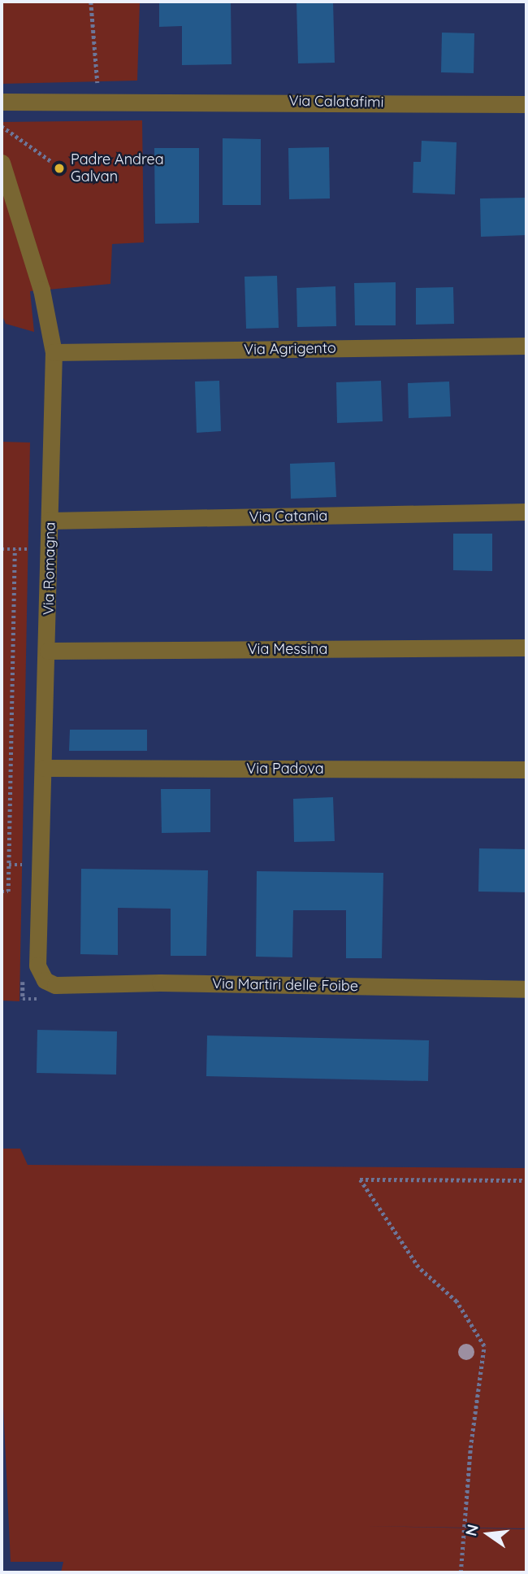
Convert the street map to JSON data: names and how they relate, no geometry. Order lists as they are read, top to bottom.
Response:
{
  "streets": {
    "street": [
      "Via Calatafimi",
      "Via Agrigento",
      "Via Catania",
      "Via Romagna",
      "Via Messina",
      "Via Padova",
      "Via Martiri delle Foibe"
    ]
  },
  "crossings": [
    ["Via Agrigento", "Via Romagna"],
    ["Via Catania", "Via Romagna"],
    ["Via Romagna", "Via Messina"],
    ["Via Romagna", "Via Padova"],
    ["Via Romagna", "Via Martiri delle Foibe"]
  ],
  "places": ["Padre Andrea Galvan"],
  "north": "left"
}
